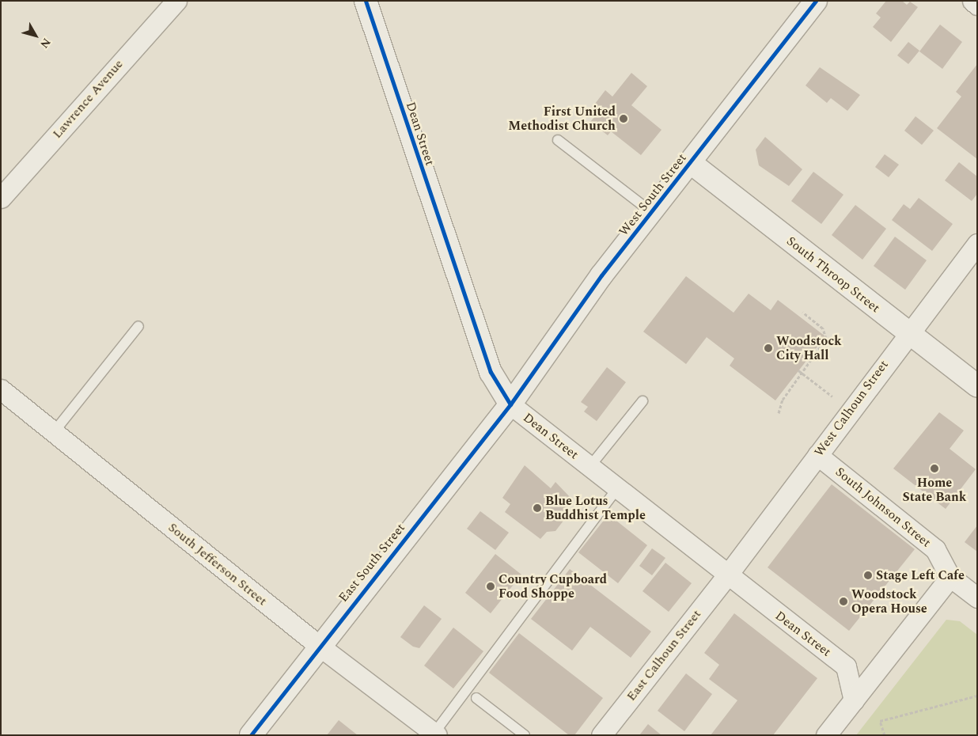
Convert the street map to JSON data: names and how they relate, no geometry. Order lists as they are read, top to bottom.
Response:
{
  "streets": {
    "street": [
      "Lawrence Avenue",
      "Dean Street",
      "West South Street",
      "South Throop Street",
      "West Calhoun Street",
      "South Johnson Street",
      "East South Street",
      "South Jefferson Street",
      "East Calhoun Street"
    ]
  },
  "crossings": [
    ["Dean Street", "West South Street"],
    ["Dean Street", "West Calhoun Street"],
    ["Dean Street", "East South Street"],
    ["Dean Street", "East Calhoun Street"],
    ["West South Street", "South Throop Street"],
    ["West South Street", "East South Street"],
    ["South Throop Street", "West Calhoun Street"],
    ["West Calhoun Street", "South Johnson Street"],
    ["West Calhoun Street", "East Calhoun Street"],
    ["East South Street", "South Jefferson Street"]
  ],
  "places": [
    "First United Methodist Church",
    "Woodstock City Hall",
    "Home State Bank",
    "Blue Lotus Buddhist Temple",
    "Stage Left Cafe",
    "Country Cupboard Food Shoppe",
    "Woodstock Opera House"
  ],
  "north": "bottom right"
}
